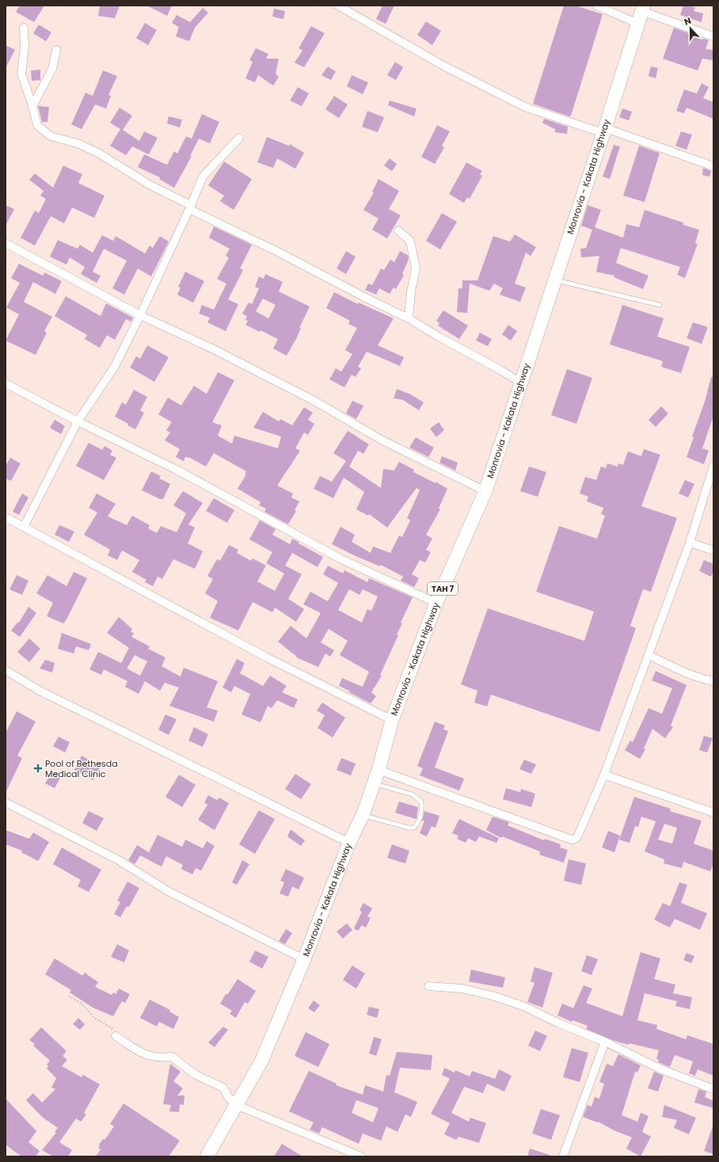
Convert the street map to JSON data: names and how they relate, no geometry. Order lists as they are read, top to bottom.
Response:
{
  "streets": {
    "highway": ["Monrovia - Kakata Highway", "TAH 7"]
  },
  "places": {
    "health": ["Pool of Bethesda Medical Clinic"]
  },
  "north": "top"
}
